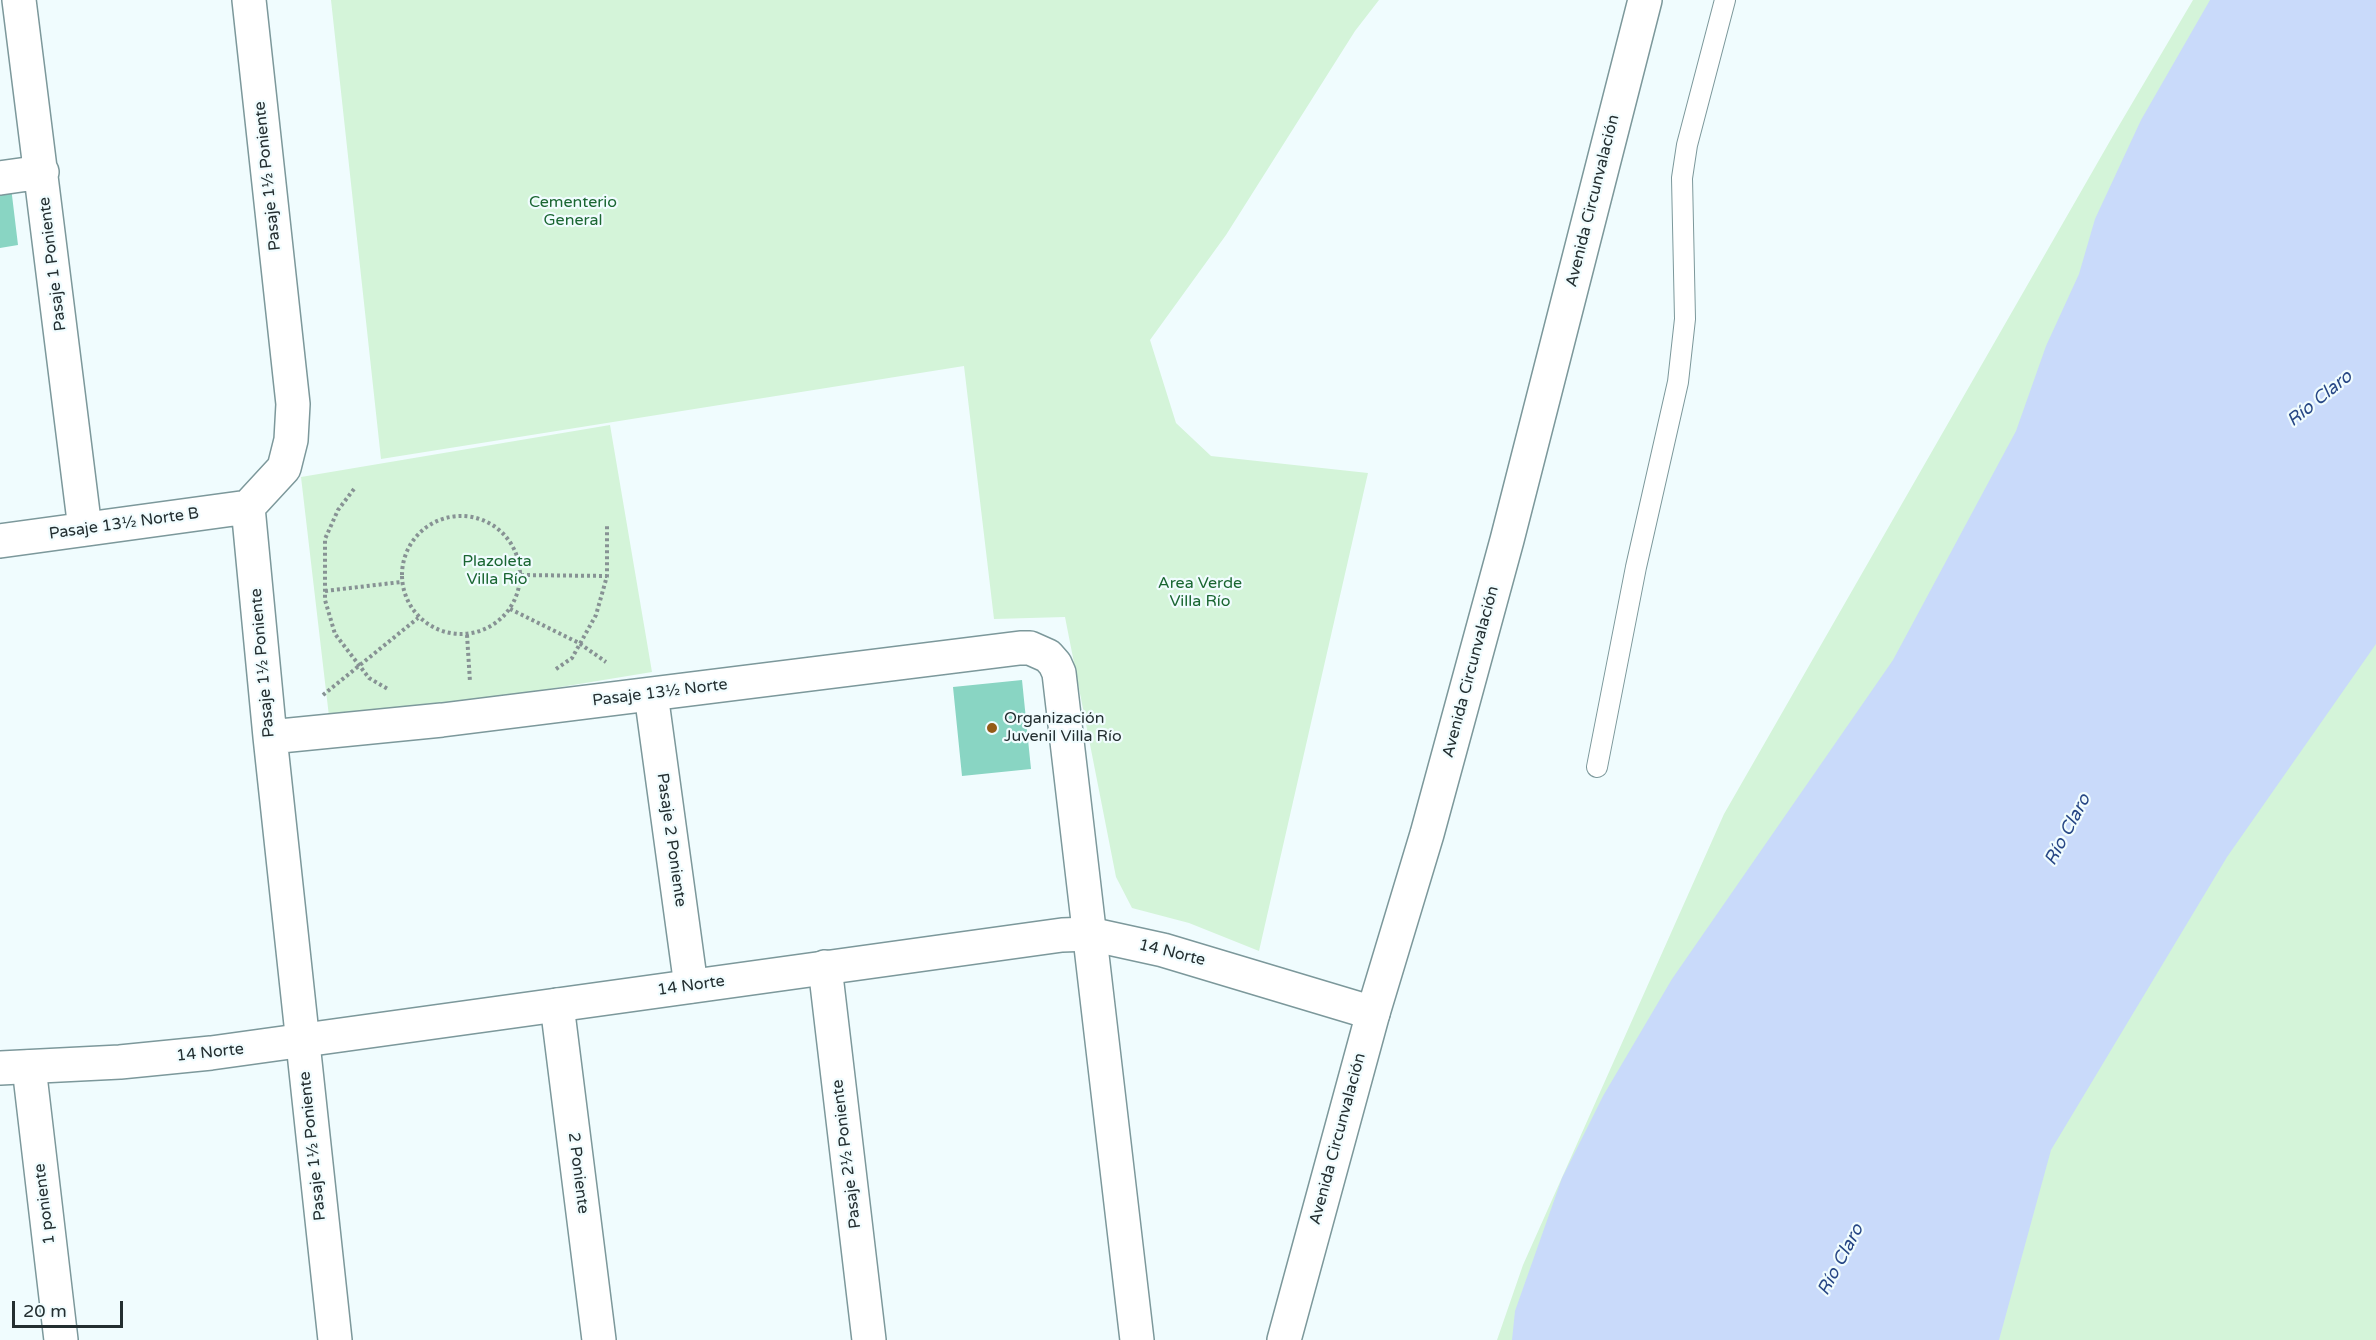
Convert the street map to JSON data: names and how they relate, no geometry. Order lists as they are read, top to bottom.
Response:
{
  "streets": {
    "street": [
      "Pasaje 1½ Poniente",
      "Avenida Circunvalación",
      "Pasaje 1 Poniente",
      "Pasaje 13½ Norte B",
      "Pasaje 13½ Norte",
      "Pasaje 2 Poniente",
      "14 Norte",
      "Pasaje 2½ Poniente",
      "2 Poniente",
      "1 poniente"
    ]
  },
  "crossings": [
    ["Pasaje 1½ Poniente", "Pasaje 13½ Norte B"],
    ["Pasaje 1½ Poniente", "Pasaje 13½ Norte"],
    ["Pasaje 1½ Poniente", "14 Norte"],
    ["Avenida Circunvalación", "14 Norte"],
    ["Pasaje 1 Poniente", "Pasaje 13½ Norte B"],
    ["Pasaje 13½ Norte", "Pasaje 2 Poniente"],
    ["Pasaje 13½ Norte", "14 Norte"],
    ["Pasaje 2 Poniente", "14 Norte"],
    ["14 Norte", "Pasaje 2½ Poniente"],
    ["14 Norte", "2 Poniente"],
    ["14 Norte", "1 poniente"]
  ],
  "water": ["Río Claro"],
  "parks": ["Cementerio General", "Plazoleta Villa Río", "Area Verde Villa Río"],
  "places": ["Organización Juvenil Villa Río"],
  "scale_bar": "20 m"
}
